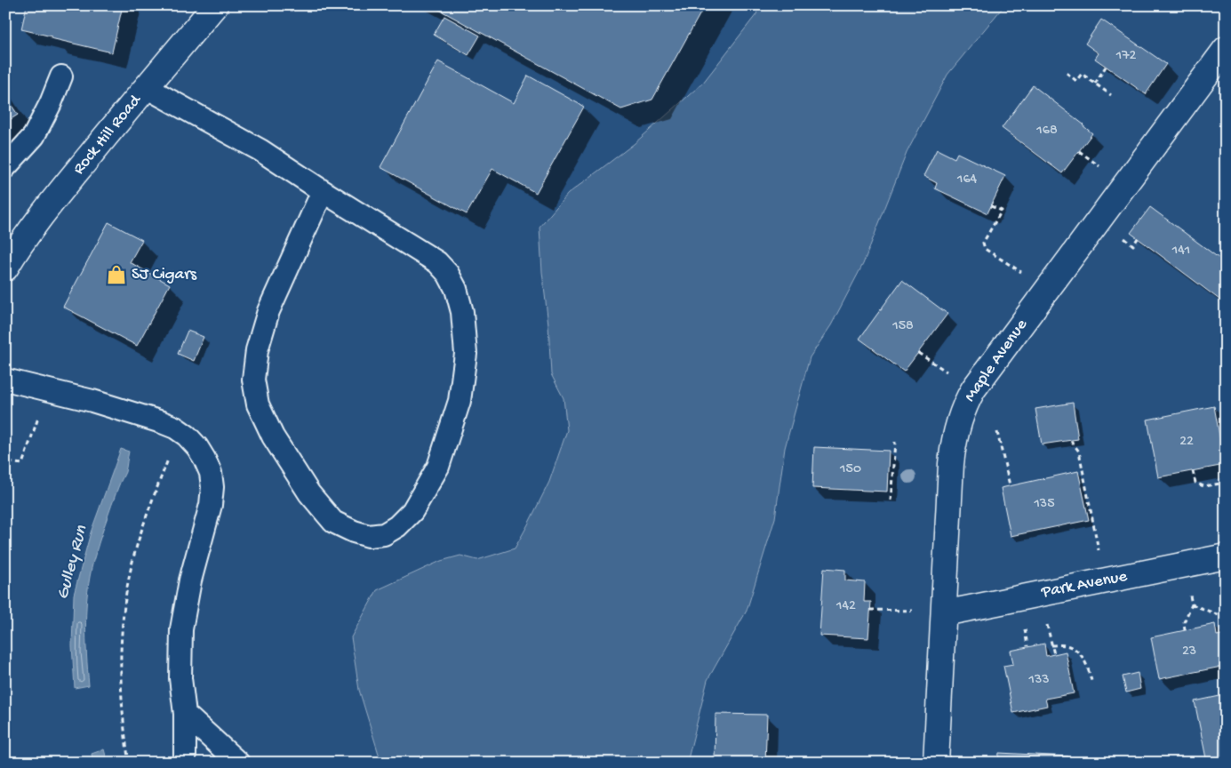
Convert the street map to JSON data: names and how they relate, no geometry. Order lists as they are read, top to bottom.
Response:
{
  "streets": {
    "street": ["Rock Hill Road", "Maple Avenue", "Park Avenue"]
  },
  "crossings": [
    ["Maple Avenue", "Park Avenue"]
  ],
  "water": ["Gulley Run"],
  "places": {
    "shop": ["SJ Cigars"]
  },
  "house_numbers": [
    "172",
    "168",
    "164",
    "141",
    "158",
    "22",
    "150",
    "135",
    "142",
    "23",
    "133"
  ]
}
